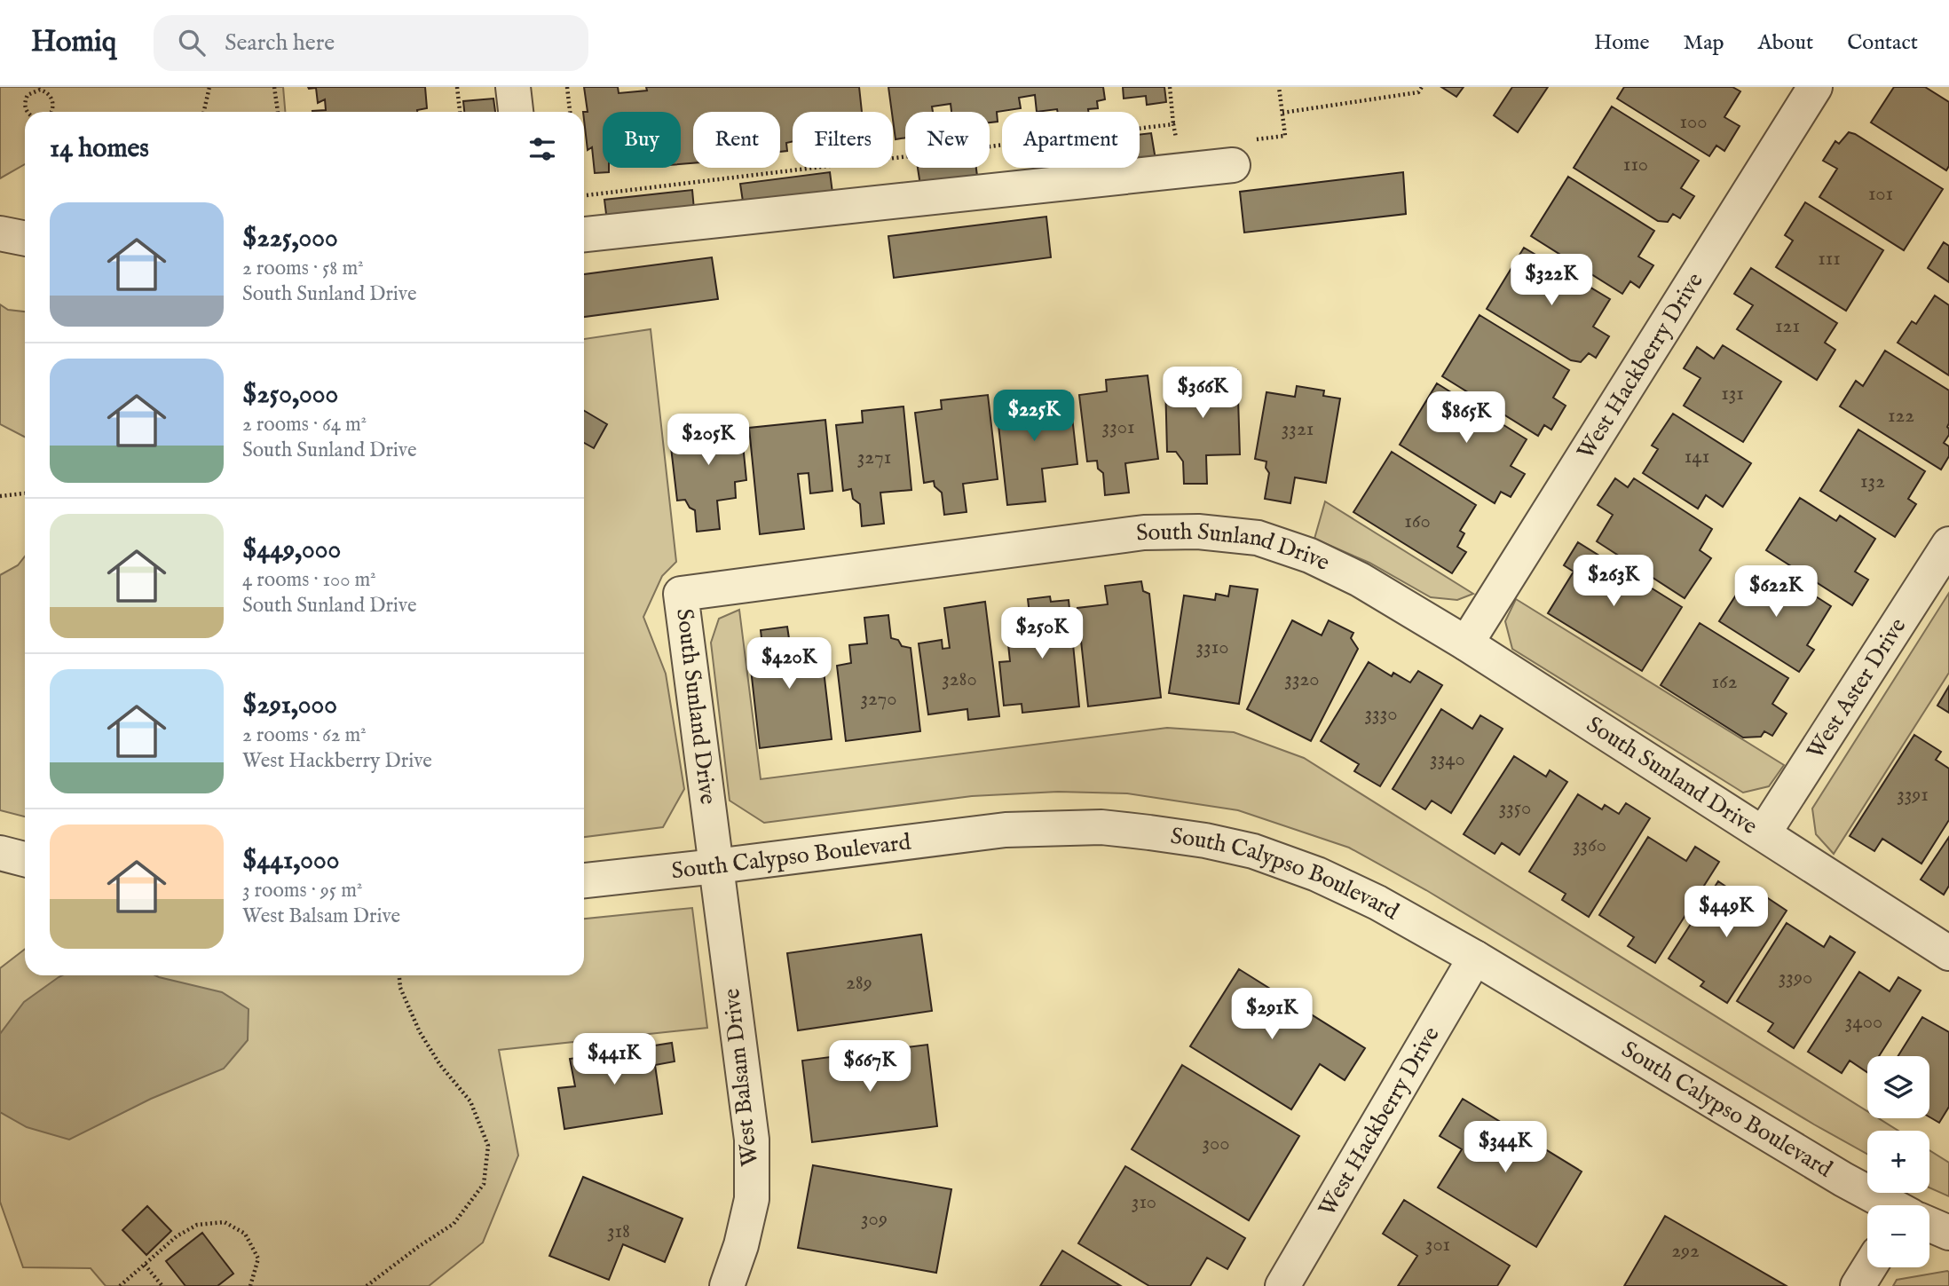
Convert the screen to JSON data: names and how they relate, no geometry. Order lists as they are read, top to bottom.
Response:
{
  "streets": {
    "street": [
      "West Hackberry Drive",
      "South Sunland Drive",
      "West Aster Drive",
      "South Calypso Boulevard",
      "West Balsam Drive"
    ]
  },
  "crossings": [
    ["West Hackberry Drive", "South Sunland Drive"],
    ["West Hackberry Drive", "South Calypso Boulevard"],
    ["South Sunland Drive", "West Aster Drive"],
    ["South Sunland Drive", "South Calypso Boulevard"],
    ["South Sunland Drive", "West Balsam Drive"],
    ["South Calypso Boulevard", "West Balsam Drive"]
  ],
  "house_numbers": [
    "100",
    "110",
    "101",
    "111",
    "121",
    "131",
    "122",
    "3301",
    "3321",
    "141",
    "3271",
    "132",
    "160",
    "3310",
    "3280",
    "3320",
    "162",
    "3270",
    "3330",
    "3340",
    "3391",
    "3350",
    "3360",
    "3390",
    "289",
    "3400",
    "300",
    "310",
    "309",
    "318",
    "301",
    "292"
  ],
  "page": {
    "header": "Homiq",
    "search": "Search here",
    "nav": [
      "Home",
      "Map",
      "About",
      "Contact"
    ],
    "chip": [
      "Buy",
      "Rent",
      "Filters",
      "New",
      "Apartment"
    ],
    "heading": "14 homes",
    "list": [
      {
        "name": "$225,000",
        "note": "2 rooms · 58 m² · South Sunland Drive"
      },
      {
        "name": "$250,000",
        "note": "2 rooms · 64 m² · South Sunland Drive"
      },
      {
        "name": "$449,000",
        "note": "4 rooms · 100 m² · South Sunland Drive"
      },
      {
        "name": "$291,000",
        "note": "2 rooms · 62 m² · West Hackberry Drive"
      },
      {
        "name": "$441,000",
        "note": "3 rooms · 95 m² · West Balsam Drive"
      }
    ],
    "price": [
      "$322K",
      "$366K",
      "$225K",
      "$865K",
      "$205K",
      "$263K",
      "$622K",
      "$250K",
      "$420K",
      "$449K",
      "$291K",
      "$441K",
      "$667K",
      "$344K"
    ],
    "map_buttons": ["+", "−"]
  }
}
